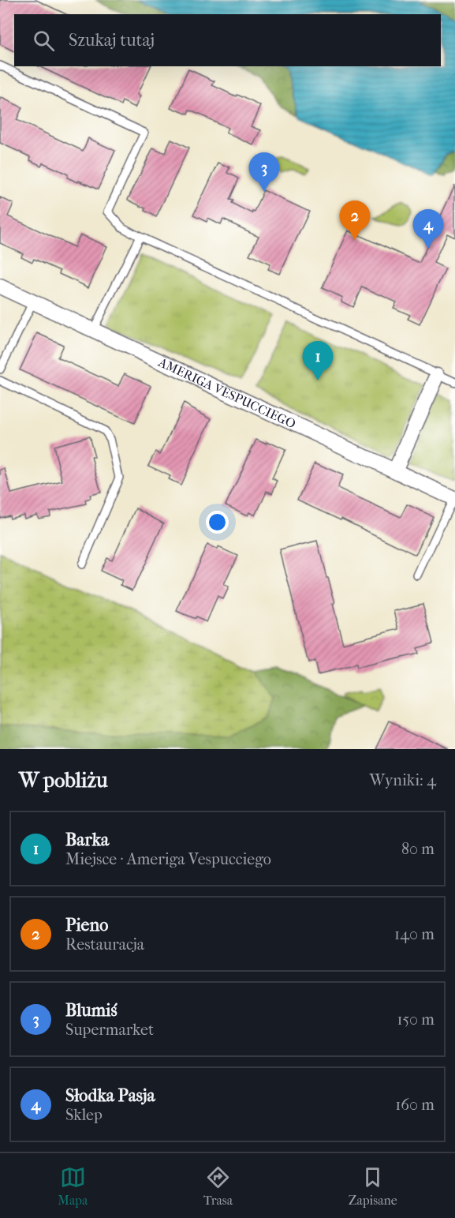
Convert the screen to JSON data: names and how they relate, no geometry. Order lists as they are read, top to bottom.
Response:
{
  "streets": {
    "street": ["AMERIGA VESPUCCIEGO"]
  },
  "page": {
    "search": "Szukaj tutaj",
    "pins": [
      "3",
      "2",
      "4",
      "1"
    ],
    "heading": ["W pobliżu", "Wyniki: 4"],
    "list": [
      {
        "mark": "1",
        "name": "Barka",
        "note": "Miejsce · Ameriga Vespucciego",
        "value": "80 m"
      },
      {
        "mark": "2",
        "name": "Pieno",
        "note": "Restauracja",
        "value": "140 m"
      },
      {
        "mark": "3",
        "name": "Blumiś",
        "note": "Supermarket",
        "value": "150 m"
      },
      {
        "mark": "4",
        "name": "Słodka Pasja",
        "note": "Sklep",
        "value": "160 m"
      }
    ],
    "nav": ["Mapa", "Trasa", "Zapisane"]
  }
}
